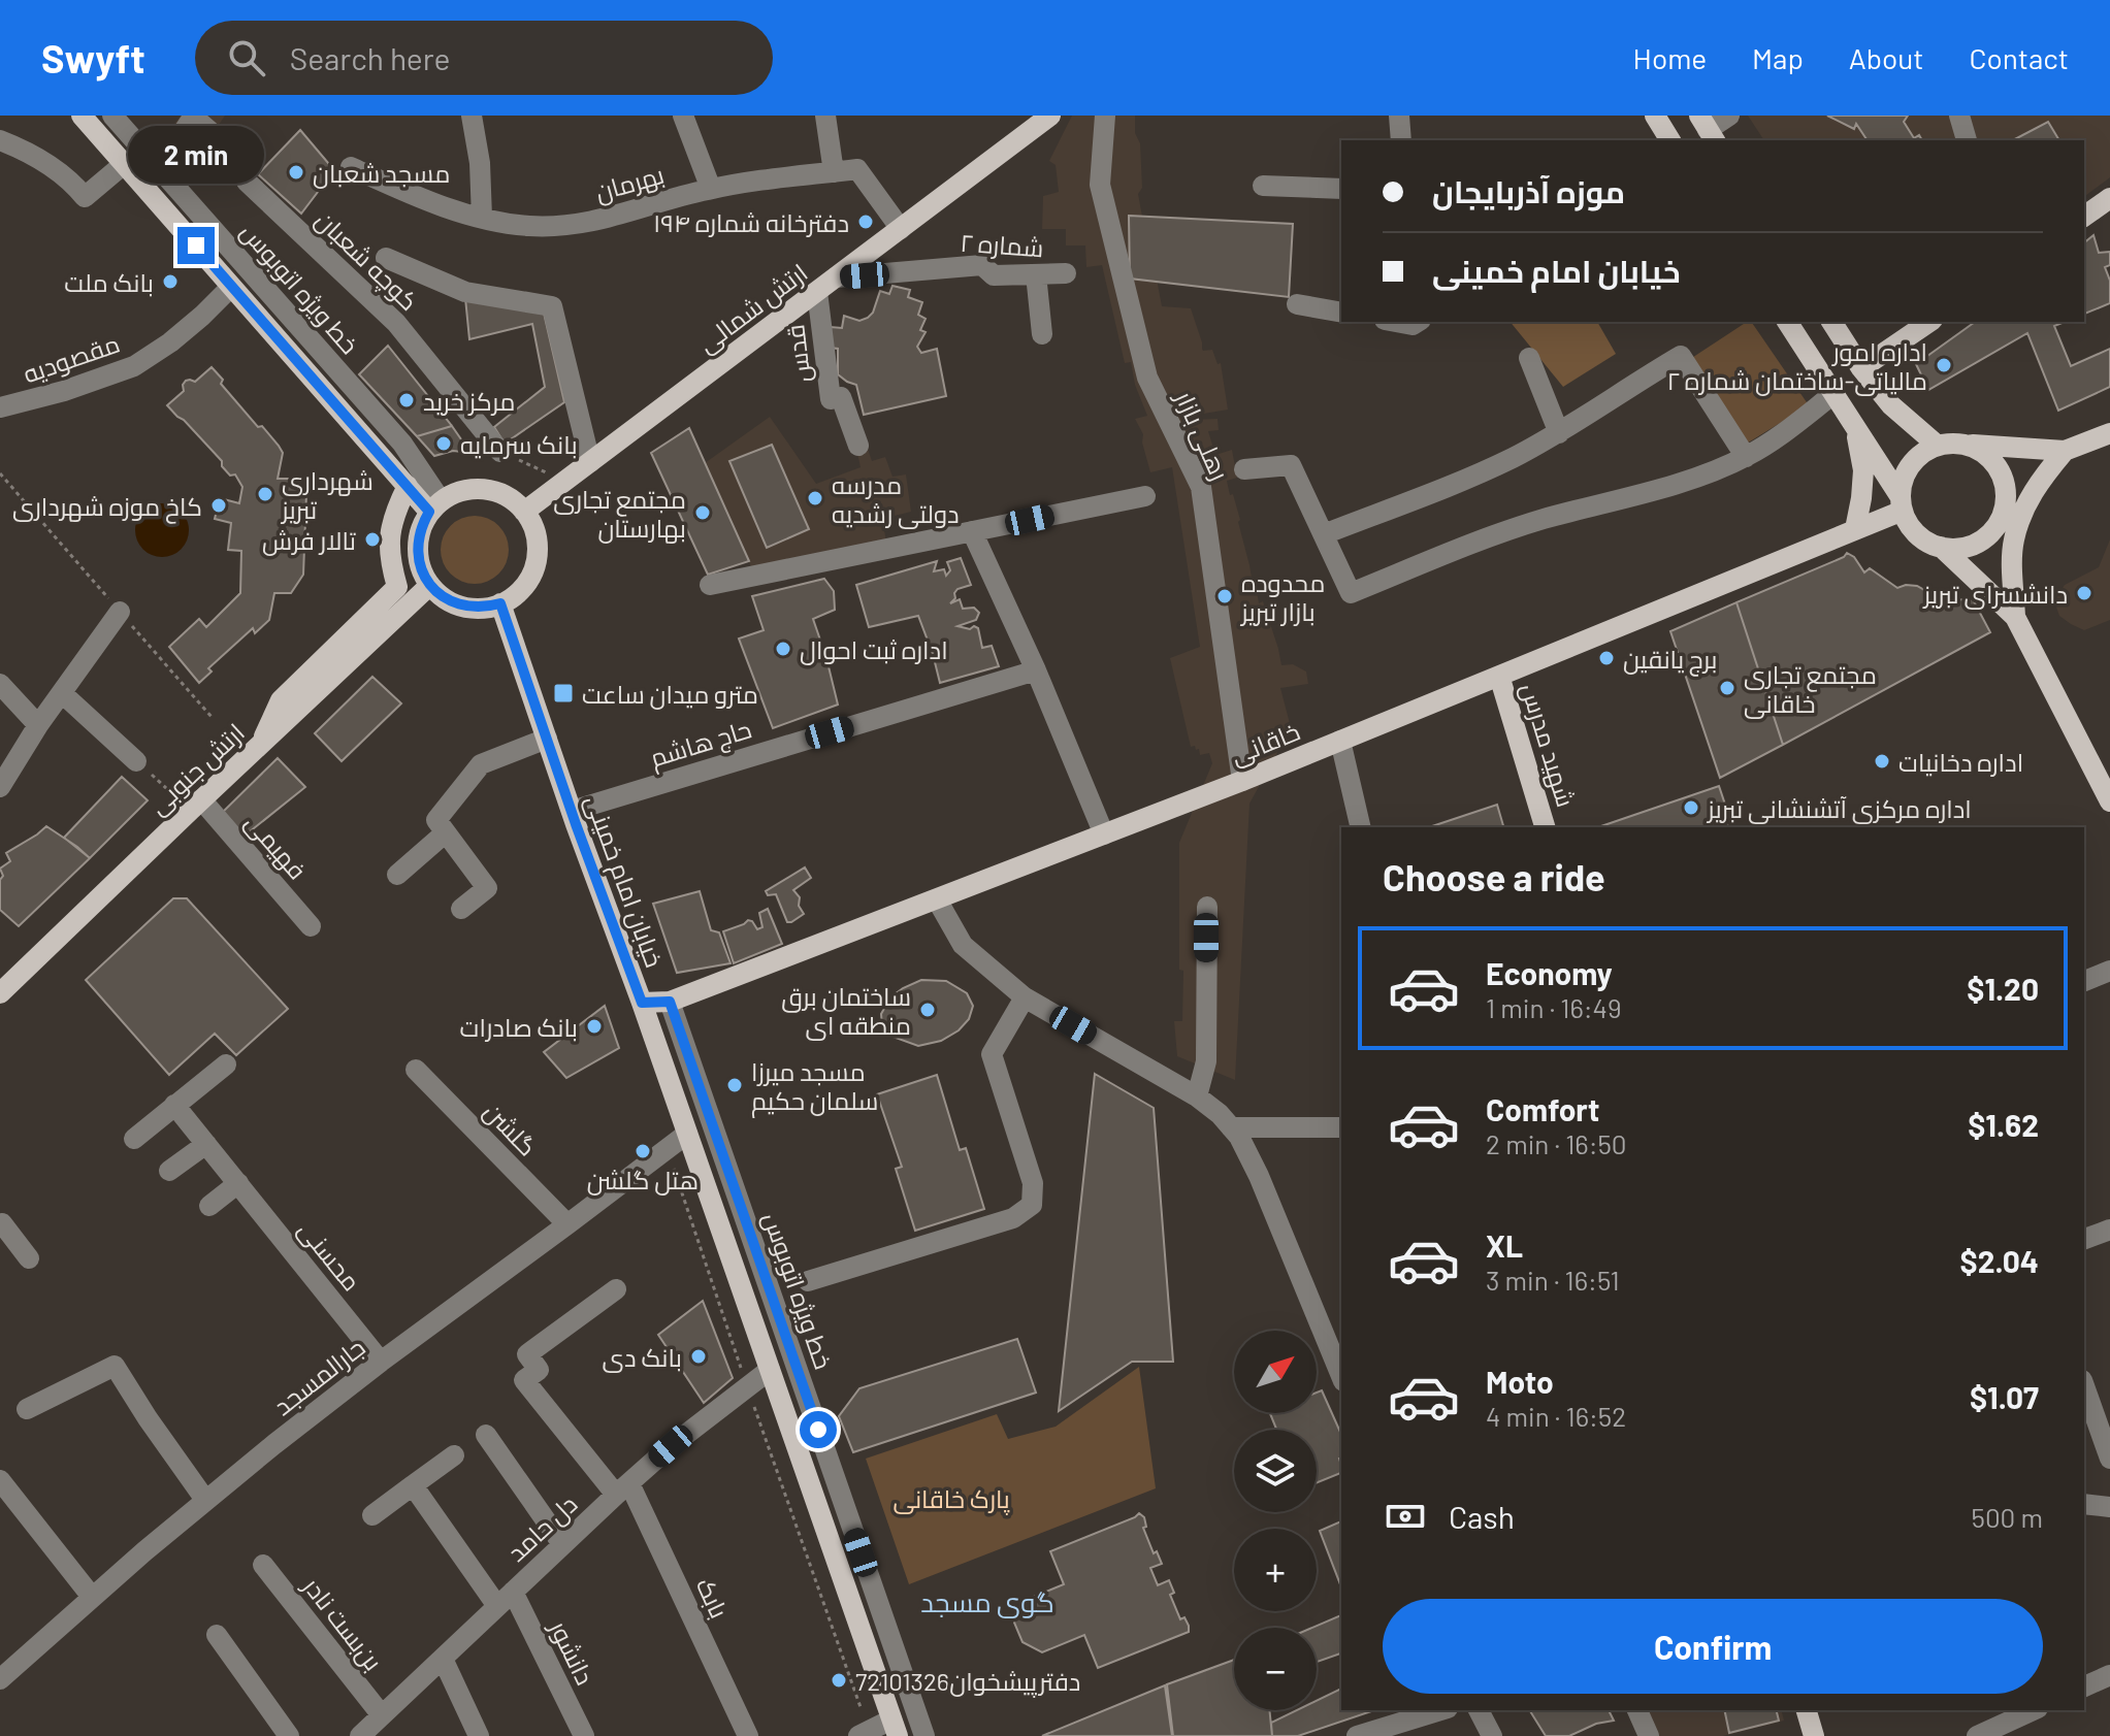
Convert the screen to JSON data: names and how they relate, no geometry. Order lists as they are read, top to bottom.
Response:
{
  "streets": {
    "main road": [
      "ارتش شمالی",
      "خاقانی",
      "شهید مدرس",
      "ارتش جنوبی",
      "خیابان امام خمینی"
    ],
    "street": [
      "بهرمان",
      "شماره ۲",
      "کوچه شعبان",
      "خط ویژه اتوبوس",
      "قدس",
      "مقصودیه",
      "رهلی بازار",
      "حاج هاشم",
      "فهیمی",
      "گلشن",
      "محسنی",
      "جارالمسجد",
      "دل حامد",
      "بابک",
      "بن‌بست نادر",
      "دانشور"
    ]
  },
  "crossings": [
    ["بهرمان", "ارتش شمالی"],
    ["شماره ۲", "ارتش شمالی"],
    ["خط ویژه اتوبوس", "ارتش شمالی"],
    ["خط ویژه اتوبوس", "خاقانی"],
    ["خط ویژه اتوبوس", "ارتش جنوبی"],
    ["خط ویژه اتوبوس", "خیابان امام خمینی"],
    ["ارتش شمالی", "قدس"],
    ["ارتش شمالی", "ارتش جنوبی"],
    ["ارتش شمالی", "خیابان امام خمینی"],
    ["رهلی بازار", "خاقانی"],
    ["حاج هاشم", "خیابان امام خمینی"],
    ["خاقانی", "شهید مدرس"],
    ["خاقانی", "خیابان امام خمینی"],
    ["ارتش جنوبی", "فهیمی"],
    ["ارتش جنوبی", "خیابان امام خمینی"],
    ["خیابان امام خمینی", "جارالمسجد"],
    ["خیابان امام خمینی", "دل حامد"],
    ["گلشن", "جارالمسجد"],
    ["محسنی", "جارالمسجد"],
    ["دل حامد", "بابک"],
    ["دل حامد", "بن‌بست نادر"],
    ["دل حامد", "دانشور"]
  ],
  "districts": ["گوی مسجد"],
  "parks": ["پارک خاقانی"],
  "places": {
    "other": [
      "مسجد شعبان",
      "دفترخانه شماره ۱۹۴",
      "بانک ملت",
      "اداره امور مالیاتی-ساختمان شماره ۲",
      "مرکز خرید",
      "بانک سرمایه",
      "شهرداری تبریز",
      "مدرسه دولتی رشدیه",
      "کاخ موزه شهرداری",
      "مجتمع تجاری بهارستان",
      "تالار فرش",
      "دانشسرای تبریز",
      "محدوده بازار تبریز",
      "اداره ثبت احوال",
      "برج یانقین",
      "مجتمع تجاری خاقانی",
      "اداره دخانیات",
      "اداره مرکزی آتشنشانی تبریز",
      "ساختمان برق منطقه ای",
      "بانک صادرات",
      "مسجد میرزا سلمان حکیم",
      "هتل گلشن",
      "بانک دی",
      "دفترپیشخوان72101326"
    ],
    "transit": ["مترو میدان ساعت"]
  },
  "north": "top right",
  "page": {
    "header": "Swyft",
    "search": "Search here",
    "nav": [
      "Home",
      "Map",
      "About",
      "Contact"
    ],
    "bubble": "2 min",
    "banner": ["موزه آذربایجان", "خیابان امام خمینی"],
    "heading": "Choose a ride",
    "list": [
      {
        "name": "Economy",
        "note": "1 min · 16:49",
        "value": "$1.20"
      },
      {
        "name": "Comfort",
        "note": "2 min · 16:50",
        "value": "$1.62"
      },
      {
        "name": "XL",
        "note": "3 min · 16:51",
        "value": "$2.04"
      },
      {
        "name": "Moto",
        "note": "4 min · 16:52",
        "value": "$1.07"
      }
    ],
    "map_buttons": ["+", "−"],
    "pay": ["Cash", "500 m"],
    "buttons": "Confirm"
  }
}
